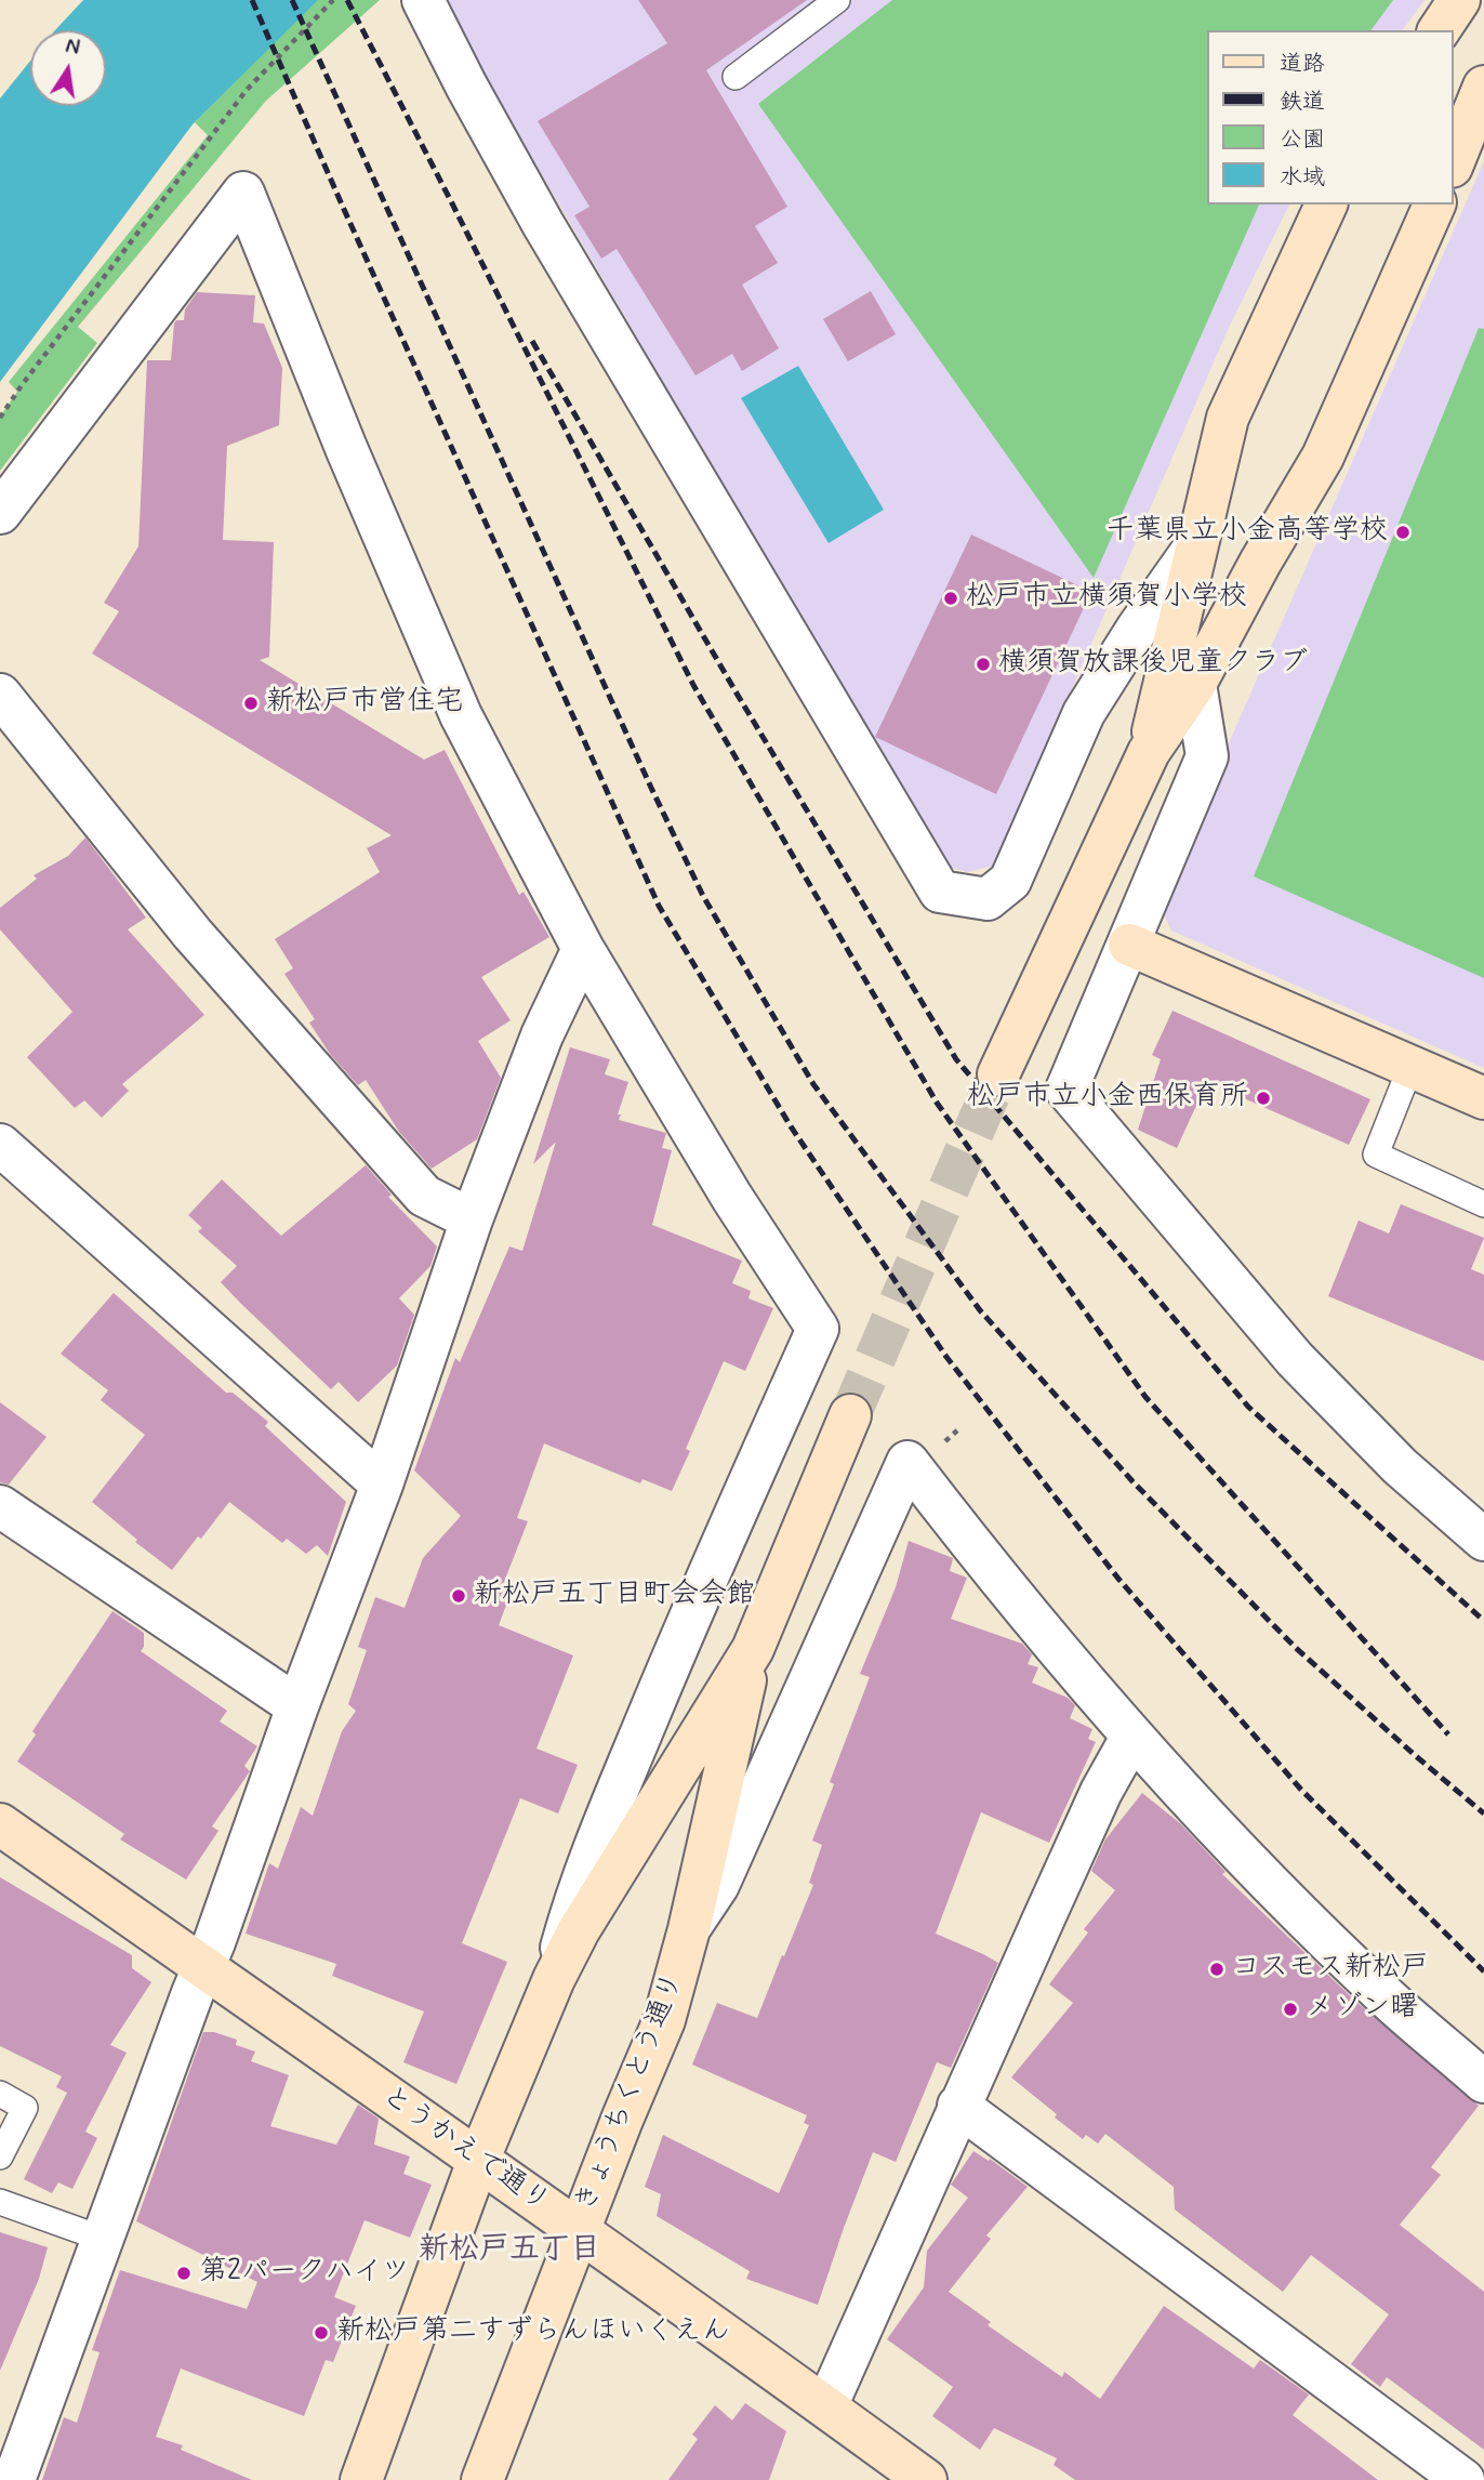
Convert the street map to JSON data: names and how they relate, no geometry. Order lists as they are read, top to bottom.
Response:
{
  "streets": {
    "street": ["きょうちくとう通り", "とうかえで通り"]
  },
  "crossings": [
    ["きょうちくとう通り", "とうかえで通り"]
  ],
  "districts": ["新松戸五丁目"],
  "places": [
    "千葉県立小金高等学校",
    "松戸市立横須賀小学校",
    "横須賀放課後児童クラブ",
    "新松戸市営住宅",
    "松戸市立小金西保育所",
    "新松戸五丁目町会会館",
    "コスモス新松戸",
    "メゾン曙",
    "第2パークハイツ",
    "新松戸第二すずらんほいくえん"
  ],
  "legend": [
    "道路",
    "鉄道",
    "公園",
    "水域"
  ],
  "north": "top"
}
